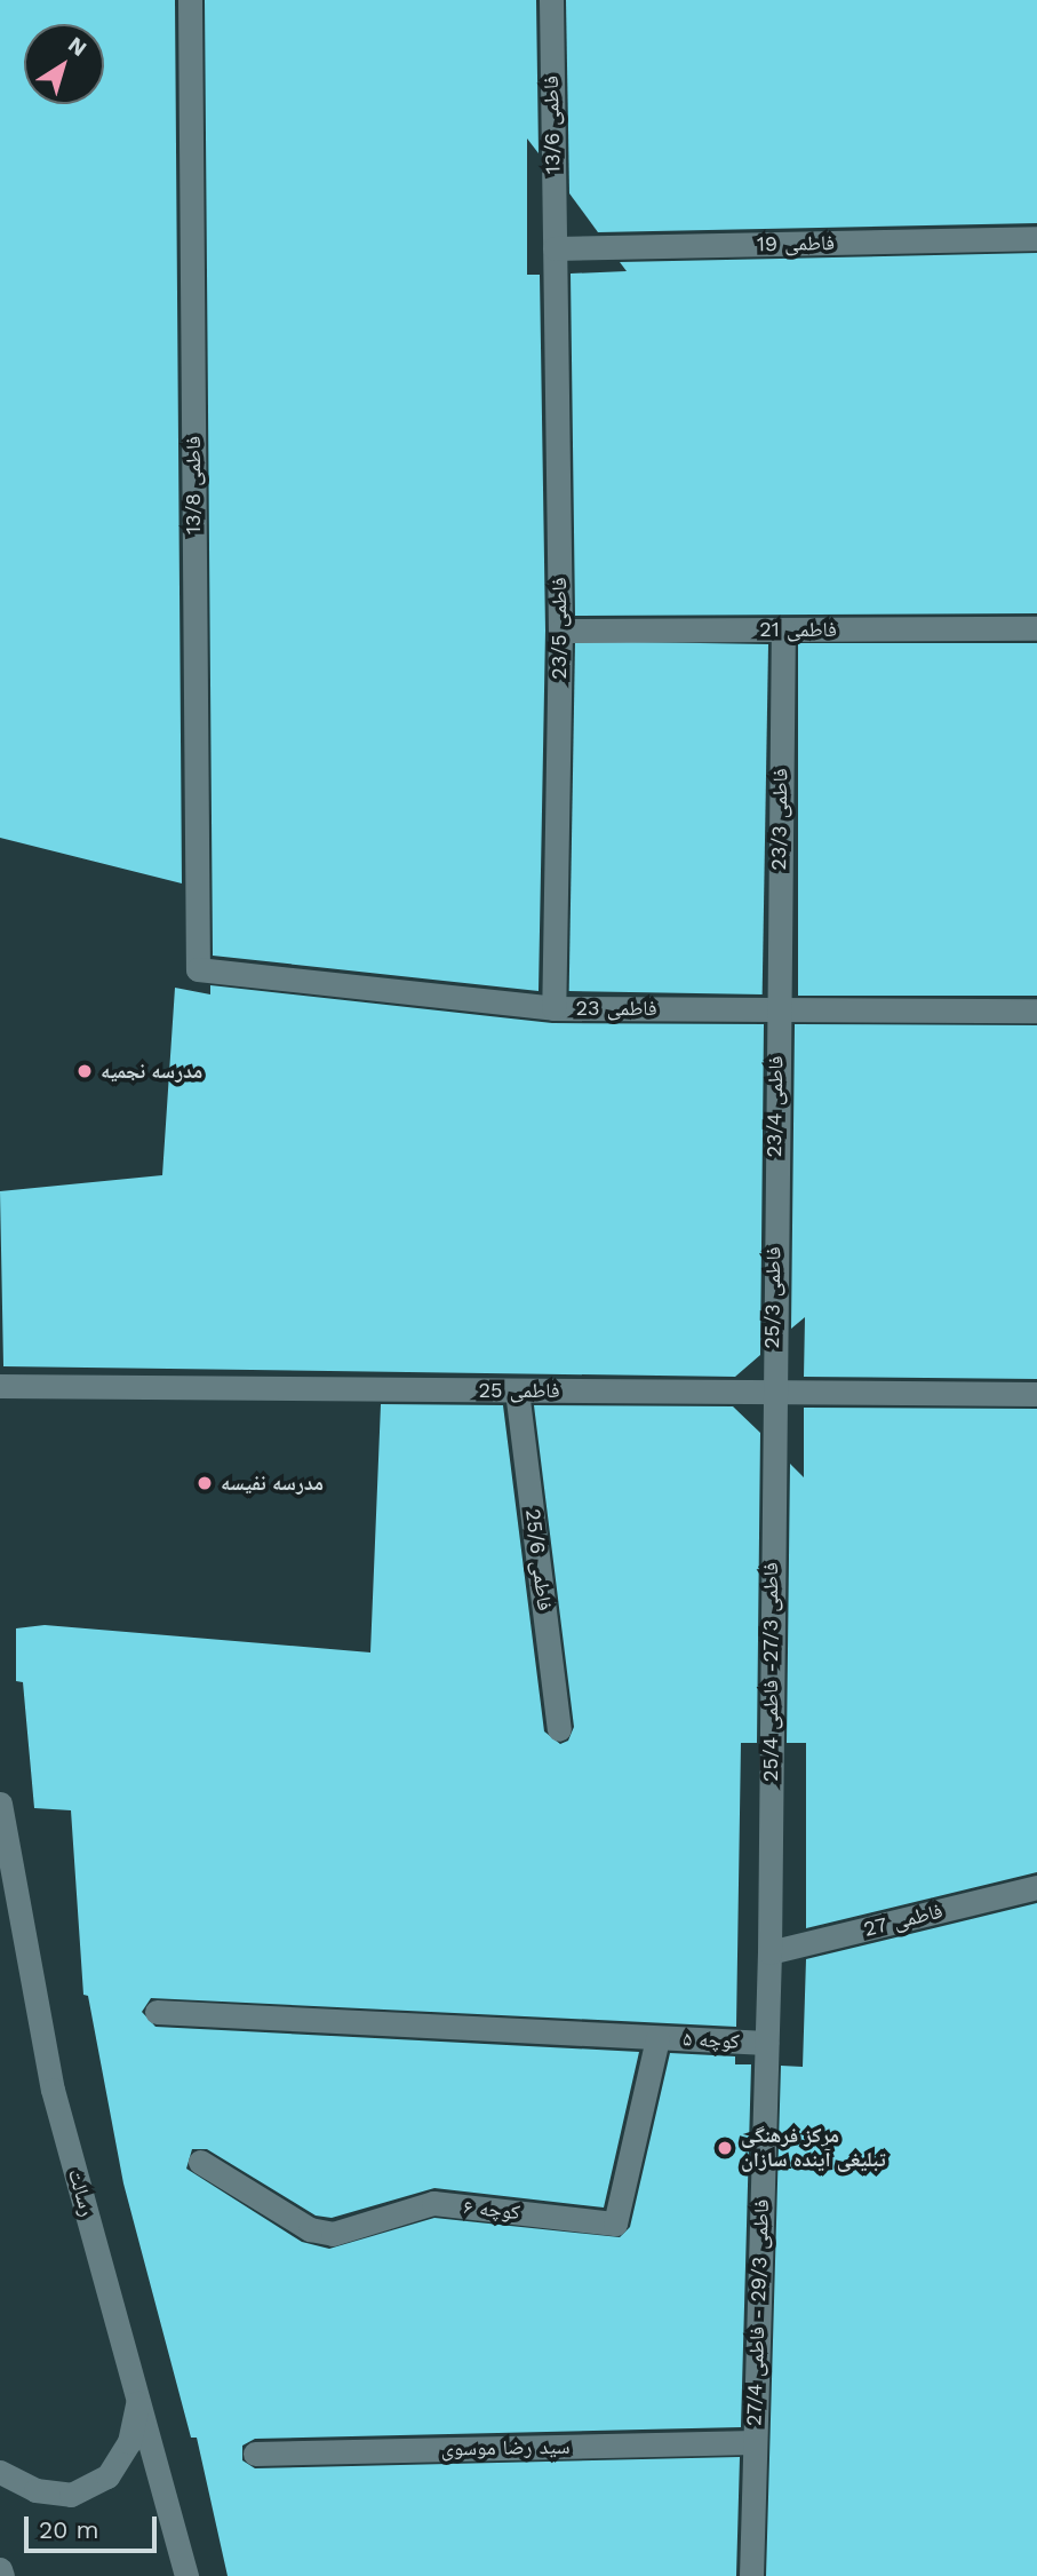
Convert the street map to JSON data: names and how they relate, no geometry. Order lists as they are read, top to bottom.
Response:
{
  "streets": {
    "street": [
      "فاطمی 13/6",
      "فاطمی 19",
      "فاطمی 13/8",
      "فاطمی 23/5",
      "فاطمی 21",
      "فاطمی 23/3",
      "فاطمی 23",
      "فاطمی 23/4",
      "فاطمی 25/3",
      "فاطمی 25",
      "فاطمی 25/6",
      "فاطمی 27/3- فاطمی 25/4",
      "فاطمی 27",
      "کوچه ۵",
      "رسالت",
      "کوچه ۶",
      "فاطمی 29/3 - فاطمی 27/4",
      "سید رضا موسوی"
    ]
  },
  "crossings": [
    ["فاطمی 13/6", "فاطمی 19"],
    ["فاطمی 13/6", "فاطمی 23/5"],
    ["فاطمی 19", "فاطمی 23/5"],
    ["فاطمی 13/8", "فاطمی 23"],
    ["فاطمی 23/5", "فاطمی 21"],
    ["فاطمی 23/5", "فاطمی 23"],
    ["فاطمی 21", "فاطمی 23/3"],
    ["فاطمی 23/3", "فاطمی 23"],
    ["فاطمی 23/3", "فاطمی 23/4"],
    ["فاطمی 23", "فاطمی 23/4"],
    ["فاطمی 23/4", "فاطمی 25/3"],
    ["فاطمی 25/3", "فاطمی 25"],
    ["فاطمی 25/3", "فاطمی 27/3- فاطمی 25/4"],
    ["فاطمی 25", "فاطمی 25/6"],
    ["فاطمی 25", "فاطمی 27/3- فاطمی 25/4"],
    ["فاطمی 27/3- فاطمی 25/4", "فاطمی 27"],
    ["فاطمی 27/3- فاطمی 25/4", "فاطمی 29/3 - فاطمی 27/4"],
    ["فاطمی 27", "فاطمی 29/3 - فاطمی 27/4"],
    ["کوچه ۵", "کوچه ۶"],
    ["کوچه ۵", "فاطمی 29/3 - فاطمی 27/4"],
    ["فاطمی 29/3 - فاطمی 27/4", "سید رضا موسوی"]
  ],
  "places": ["مدرسه نجمیه", "مدرسه نفیسه", "مرکز فرهنگی تبلیغی آینده سازان"],
  "scale_bar": "20 m",
  "north": "top right"
}
